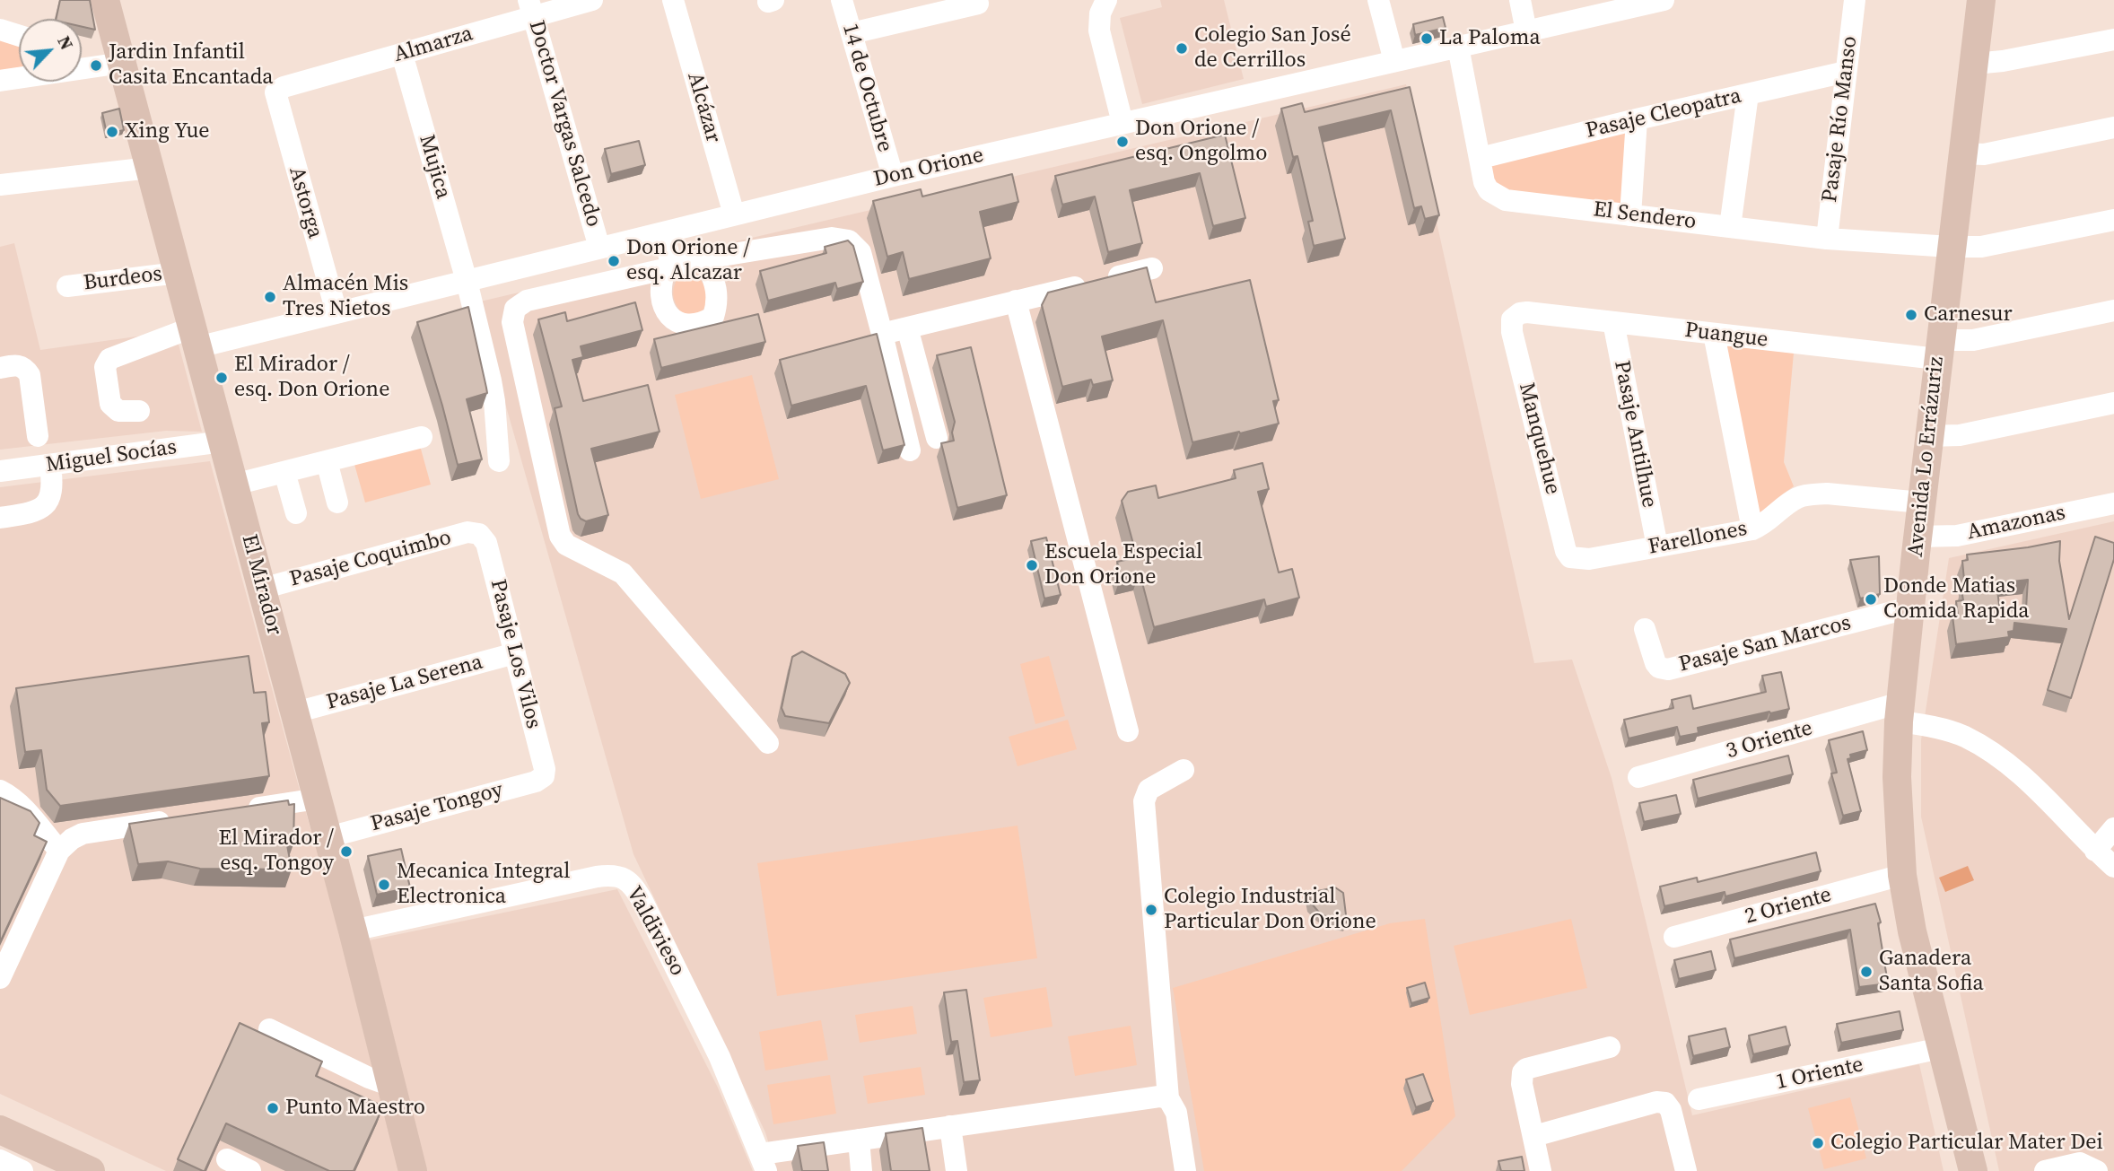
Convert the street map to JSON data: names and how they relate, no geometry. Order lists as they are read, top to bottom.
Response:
{
  "streets": {
    "main road": ["Avenida Lo Errázuriz", "El Mirador"],
    "street": [
      "Almarza",
      "14 de Octubre",
      "Alcázar",
      "Pasaje Cleopatra",
      "Pasaje Río Manso",
      "Doctor Vargas Salcedo",
      "Mujica",
      "Don Orione",
      "Astorga",
      "El Sendero",
      "Burdeos",
      "Puangue",
      "Pasaje Antilhue",
      "Manquehue",
      "Miguel Socías",
      "Amazonas",
      "Farellones",
      "Pasaje Coquimbo",
      "Pasaje San Marcos",
      "Pasaje Los Vilos",
      "Pasaje La Serena",
      "3 Oriente",
      "Pasaje Tongoy",
      "2 Oriente",
      "Valdivieso",
      "1 Oriente"
    ]
  },
  "crossings": [
    ["Almarza", "Doctor Vargas Salcedo"],
    ["Almarza", "Mujica"],
    ["Almarza", "Astorga"],
    ["14 de Octubre", "Don Orione"],
    ["Alcázar", "Don Orione"],
    ["Pasaje Cleopatra", "Pasaje Río Manso"],
    ["Pasaje Cleopatra", "El Sendero"],
    ["Pasaje Río Manso", "El Sendero"],
    ["Doctor Vargas Salcedo", "Don Orione"],
    ["Mujica", "Don Orione"],
    ["Don Orione", "Astorga"],
    ["Don Orione", "El Sendero"],
    ["Don Orione", "El Mirador"],
    ["El Sendero", "Avenida Lo Errázuriz"],
    ["Burdeos", "El Mirador"],
    ["Puangue", "Pasaje Antilhue"],
    ["Puangue", "Manquehue"],
    ["Puangue", "Avenida Lo Errázuriz"],
    ["Pasaje Antilhue", "Farellones"],
    ["Manquehue", "Farellones"],
    ["Miguel Socías", "El Mirador"],
    ["Avenida Lo Errázuriz", "Amazonas"],
    ["Avenida Lo Errázuriz", "Farellones"],
    ["Avenida Lo Errázuriz", "Pasaje San Marcos"],
    ["Avenida Lo Errázuriz", "3 Oriente"],
    ["Avenida Lo Errázuriz", "2 Oriente"],
    ["Avenida Lo Errázuriz", "1 Oriente"],
    ["Pasaje Coquimbo", "El Mirador"],
    ["Pasaje Coquimbo", "Pasaje Los Vilos"],
    ["El Mirador", "Pasaje La Serena"],
    ["El Mirador", "Pasaje Tongoy"],
    ["El Mirador", "Valdivieso"],
    ["Pasaje Los Vilos", "Pasaje La Serena"],
    ["Pasaje Los Vilos", "Pasaje Tongoy"]
  ],
  "places": [
    "La Paloma",
    "Colegio San José de Cerrillos",
    "Jardin Infantil Casita Encantada",
    "Xing Yue",
    "Don Orione / esq. Ongolmo",
    "Don Orione / esq. Alcazar",
    "Almacén Mis Tres Nietos",
    "Carnesur",
    "El Mirador / esq. Don Orione",
    "Escuela Especial Don Orione",
    "Donde Matias Comida Rapida",
    "El Mirador / esq. Tongoy",
    "Mecanica Integral Electronica",
    "Colegio Industrial Particular Don Orione",
    "Ganadera Santa Sofia",
    "Punto Maestro",
    "Colegio Particular Mater Dei"
  ],
  "north": "top right"
}
